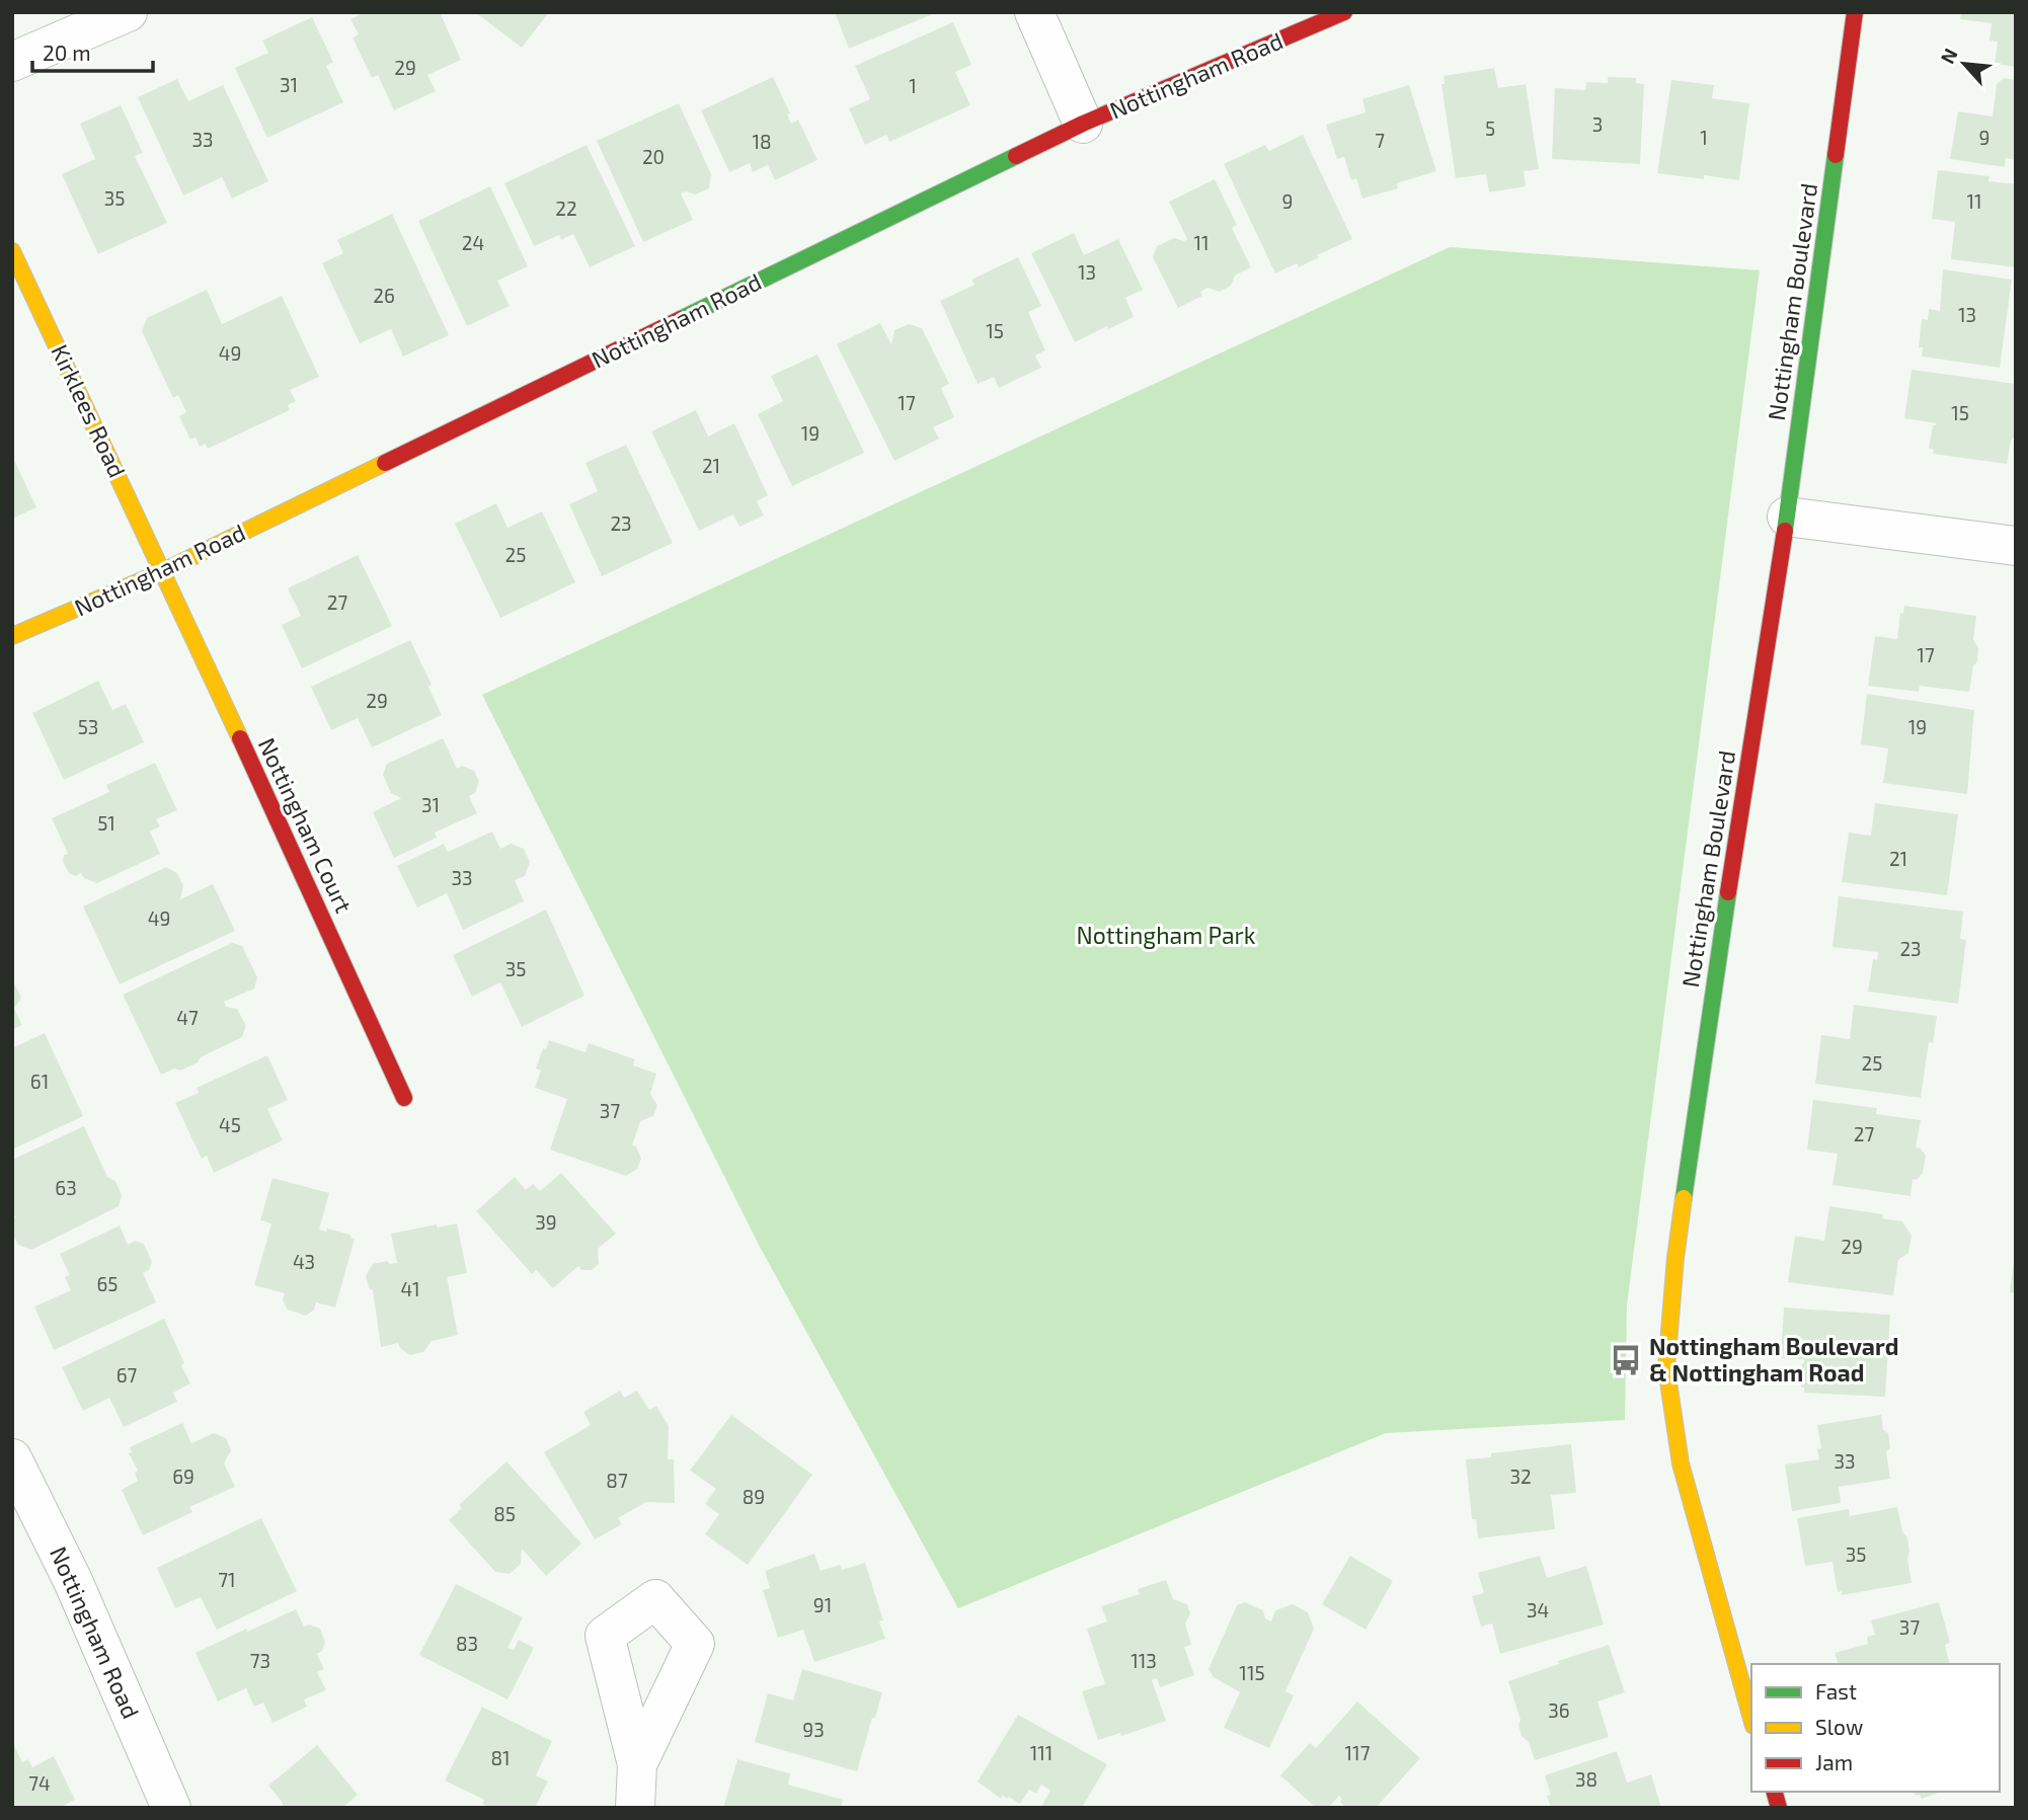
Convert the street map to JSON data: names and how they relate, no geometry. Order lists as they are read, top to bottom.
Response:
{
  "streets": {
    "street": [
      "Nottingham Road",
      "Nottingham Boulevard",
      "Kirklees Road",
      "Nottingham Court"
    ]
  },
  "crossings": [
    ["Nottingham Road", "Kirklees Road"],
    ["Nottingham Road", "Nottingham Court"],
    ["Kirklees Road", "Nottingham Court"]
  ],
  "parks": ["Nottingham Park"],
  "places": {
    "bus stop": ["Nottingham Boulevard & Nottingham Road"]
  },
  "house_numbers": [
    "29",
    "31",
    "1",
    "3",
    "5",
    "1",
    "9",
    "33",
    "7",
    "18",
    "20",
    "35",
    "9",
    "11",
    "22",
    "24",
    "11",
    "13",
    "26",
    "13",
    "15",
    "49",
    "17",
    "15",
    "19",
    "21",
    "23",
    "25",
    "27",
    "17",
    "29",
    "53",
    "19",
    "31",
    "51",
    "21",
    "33",
    "49",
    "23",
    "35",
    "47",
    "25",
    "61",
    "37",
    "45",
    "27",
    "63",
    "39",
    "29",
    "43",
    "65",
    "41",
    "67",
    "33",
    "69",
    "32",
    "87",
    "89",
    "85",
    "35",
    "71",
    "91",
    "34",
    "37",
    "83",
    "73",
    "113",
    "115",
    "36",
    "93",
    "111",
    "117",
    "81",
    "38",
    "74"
  ],
  "legend": ["Fast", "Slow", "Jam"],
  "scale_bar": "20 m",
  "north": "top left"
}
